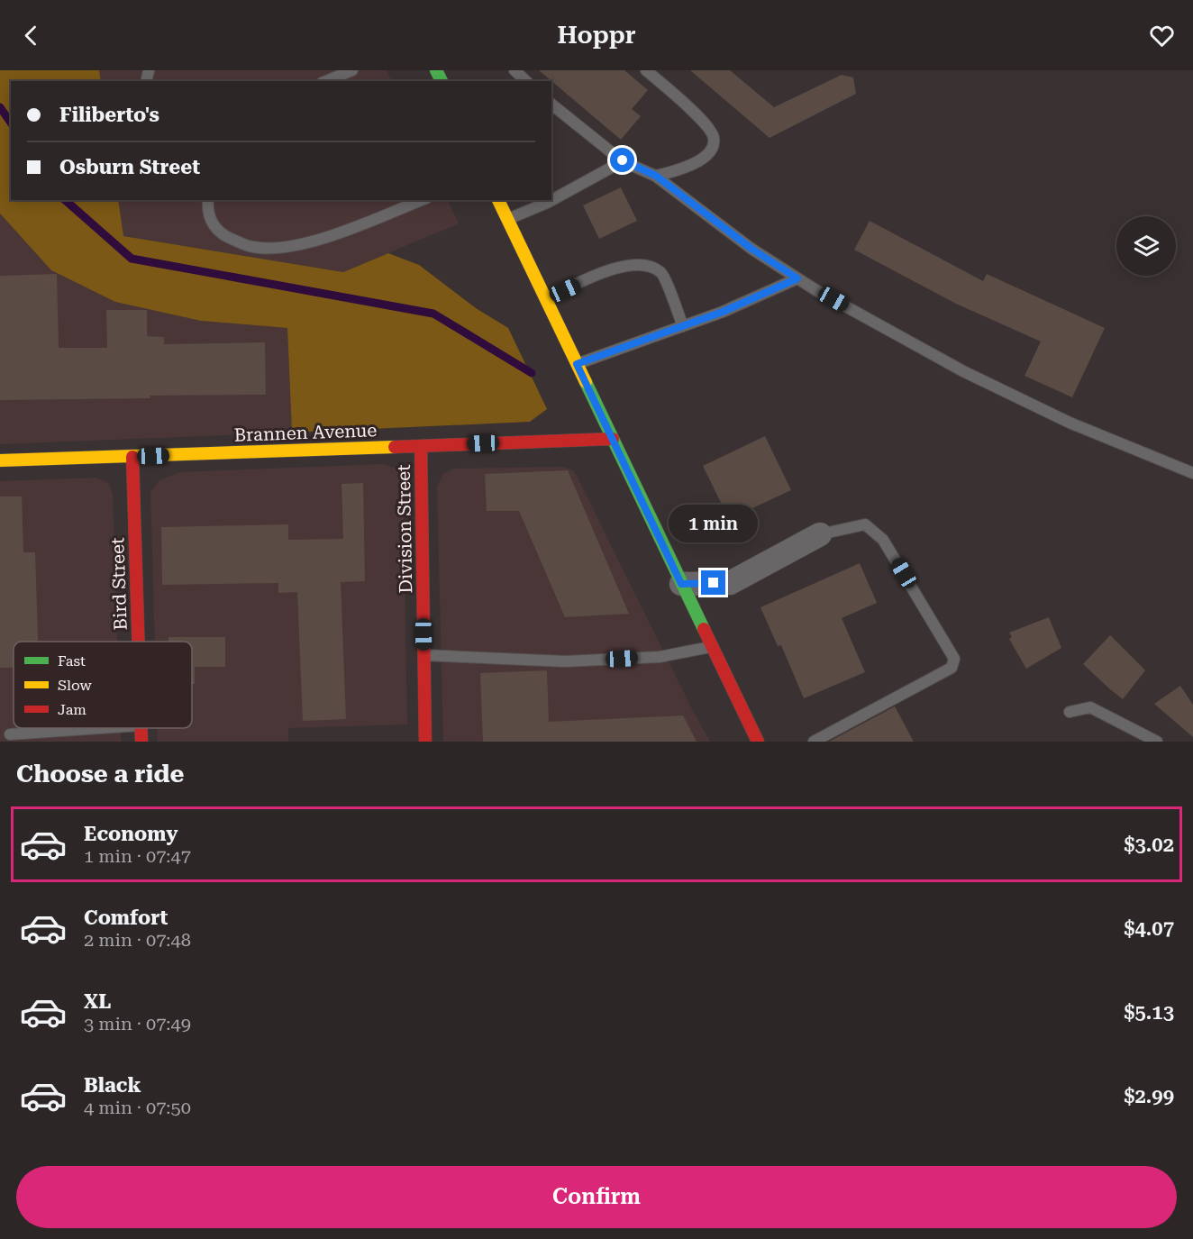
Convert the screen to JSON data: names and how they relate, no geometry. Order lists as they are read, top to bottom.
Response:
{
  "streets": {
    "street": ["Brannen Avenue", "Division Street", "Bird Street"]
  },
  "crossings": [
    ["Brannen Avenue", "Division Street"],
    ["Brannen Avenue", "Bird Street"]
  ],
  "legend": ["Fast", "Slow", "Jam"],
  "page": {
    "header": "Hoppr",
    "banner": ["Filiberto's", "Osburn Street"],
    "bubble": "1 min",
    "heading": "Choose a ride",
    "list": [
      {
        "name": "Economy",
        "note": "1 min · 07:47",
        "value": "$3.02"
      },
      {
        "name": "Comfort",
        "note": "2 min · 07:48",
        "value": "$4.07"
      },
      {
        "name": "XL",
        "note": "3 min · 07:49",
        "value": "$5.13"
      },
      {
        "name": "Black",
        "note": "4 min · 07:50",
        "value": "$2.99"
      }
    ],
    "buttons": "Confirm"
  }
}
